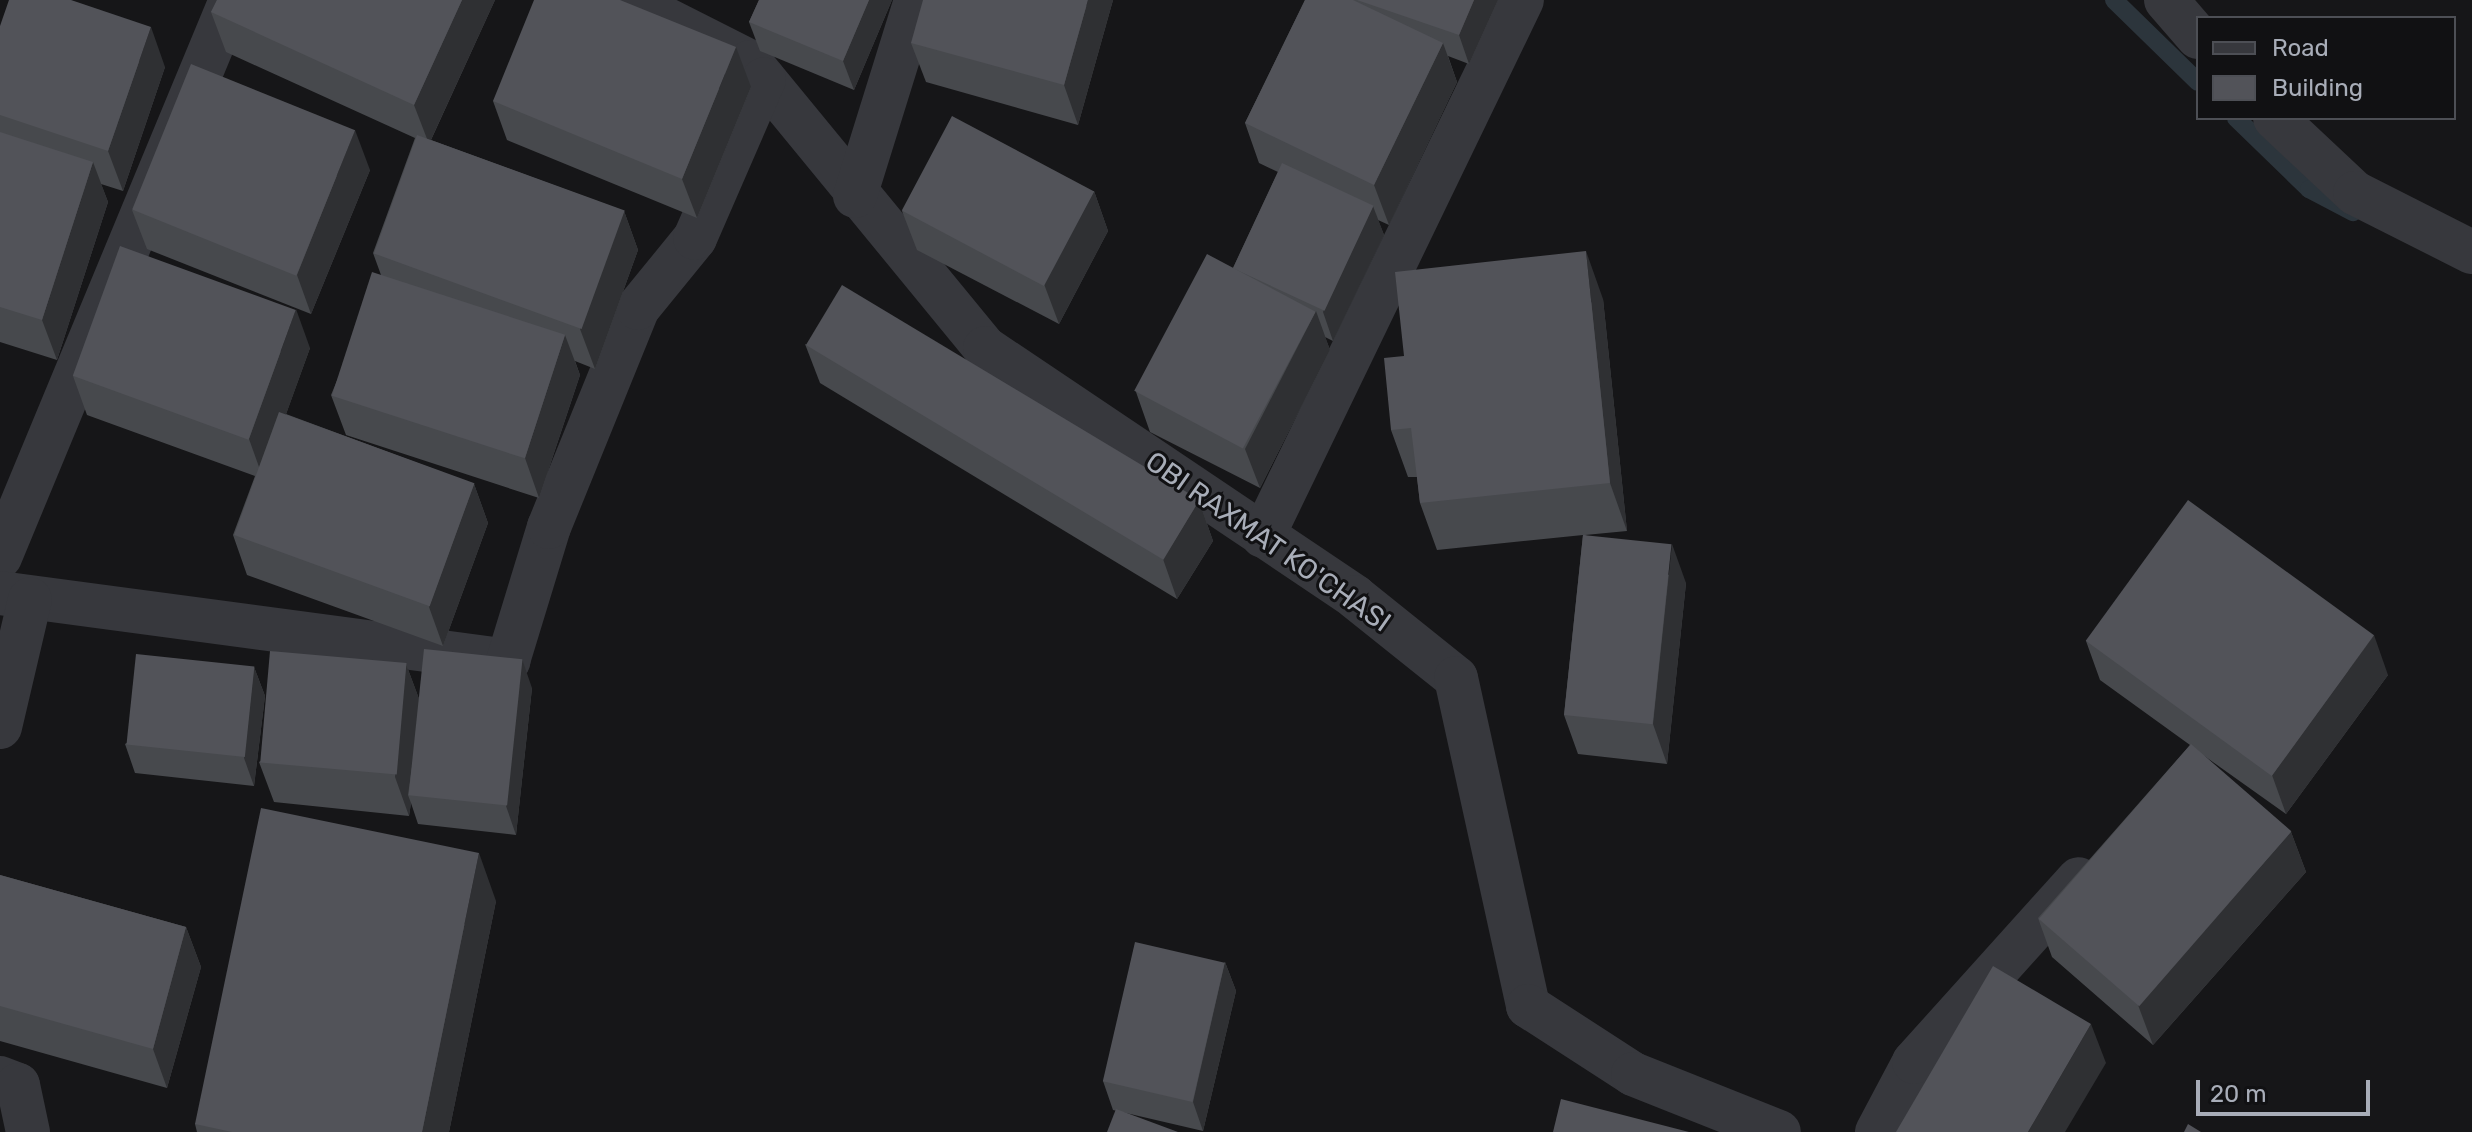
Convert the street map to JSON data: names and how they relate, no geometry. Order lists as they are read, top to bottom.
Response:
{
  "streets": {
    "street": ["OBI RAXMAT KO'CHASI"]
  },
  "legend": ["Road", "Building"],
  "scale_bar": "20 m"
}
